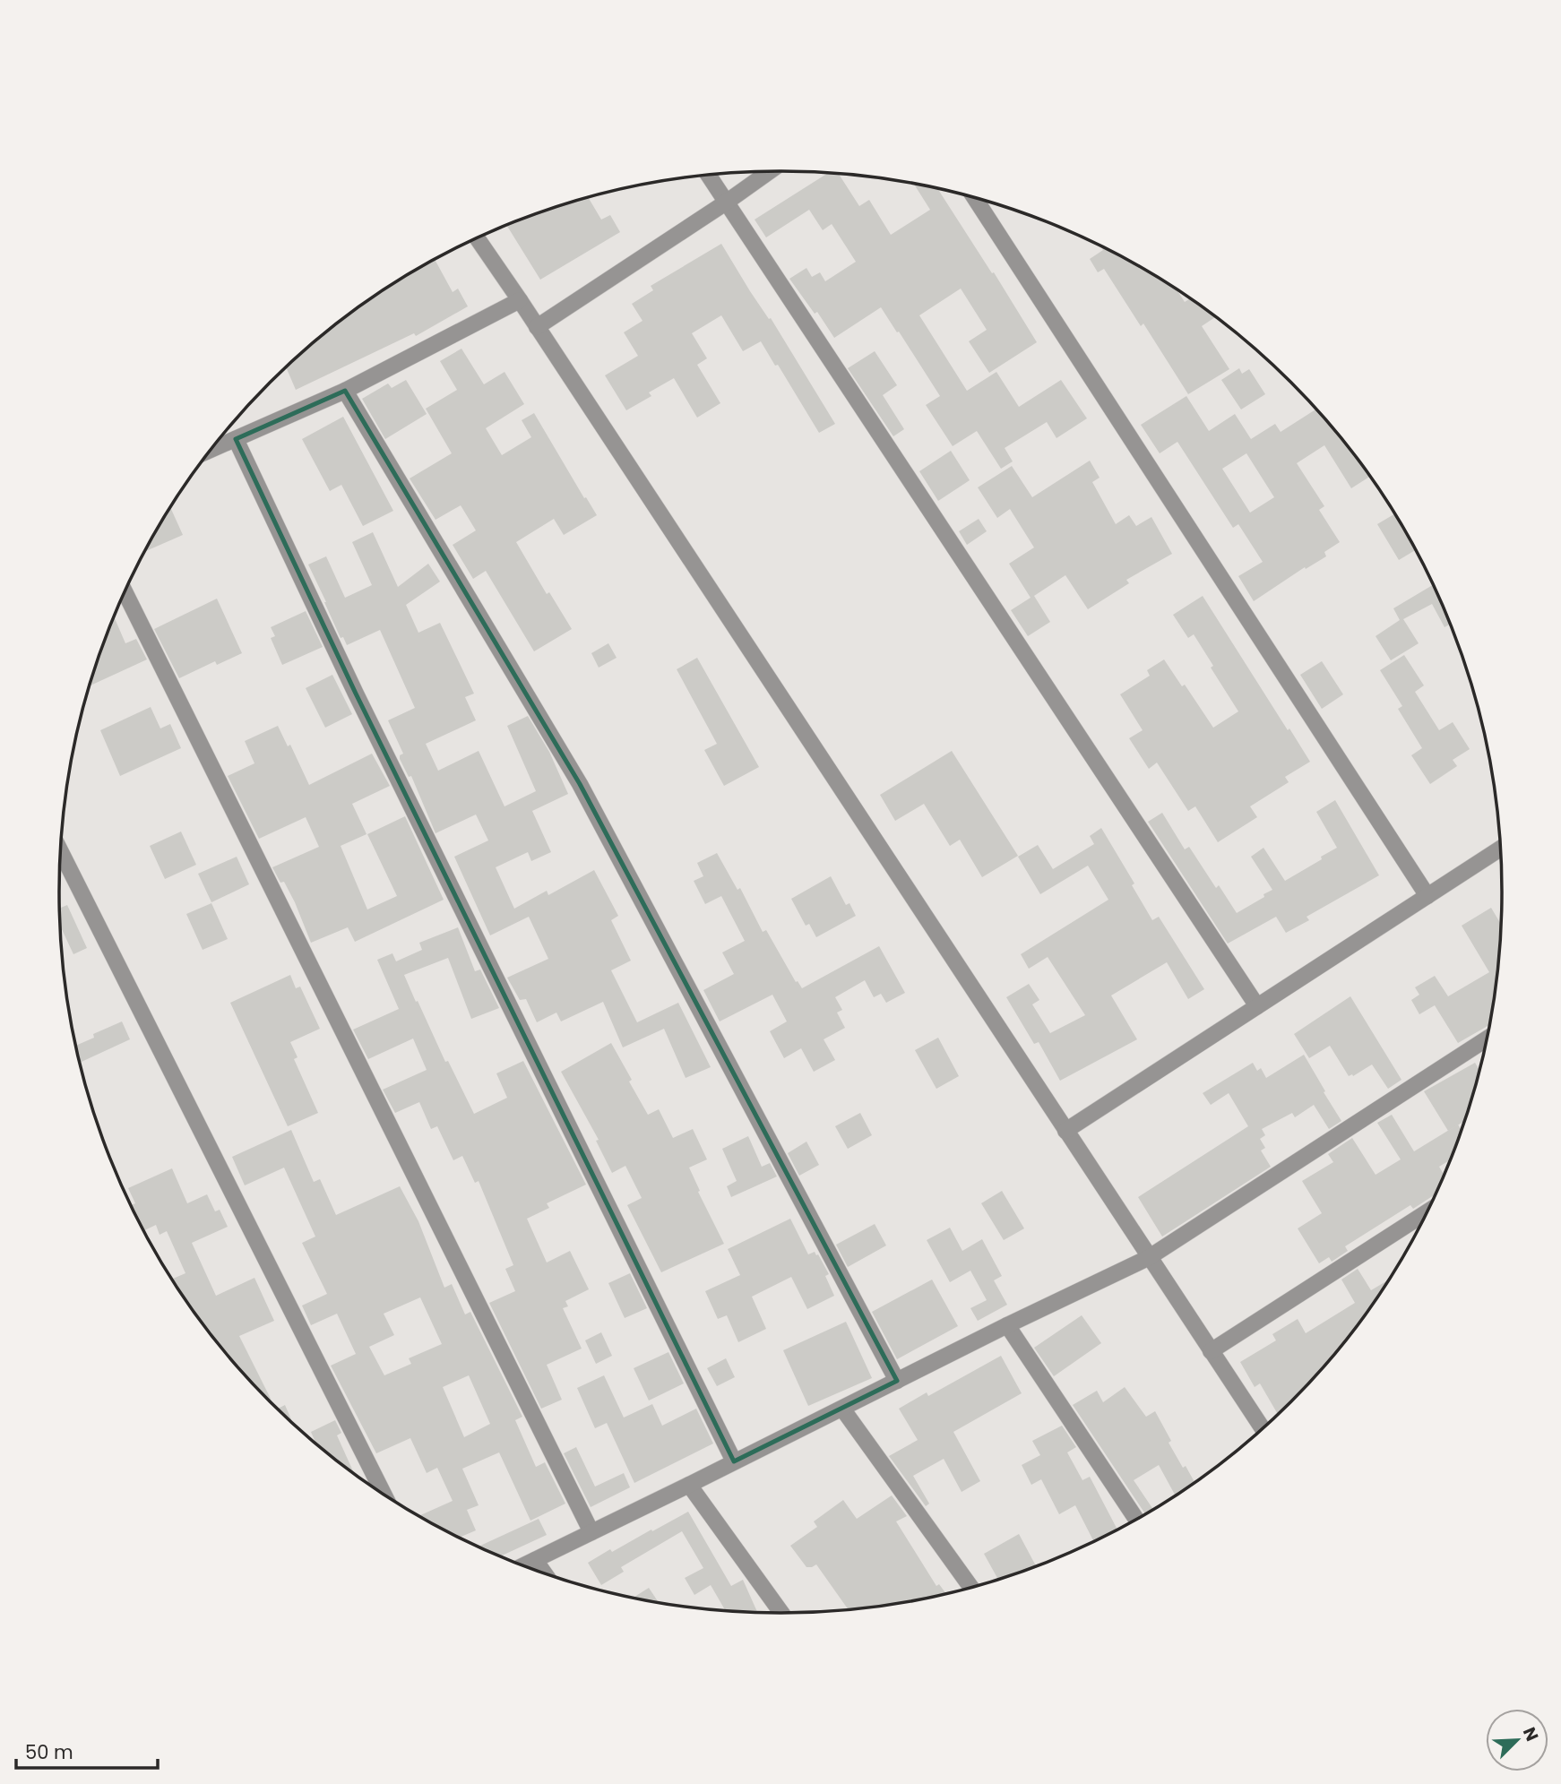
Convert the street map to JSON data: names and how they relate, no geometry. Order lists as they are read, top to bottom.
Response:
{
  "scale_bar": "50 m",
  "north": "top right"
}
